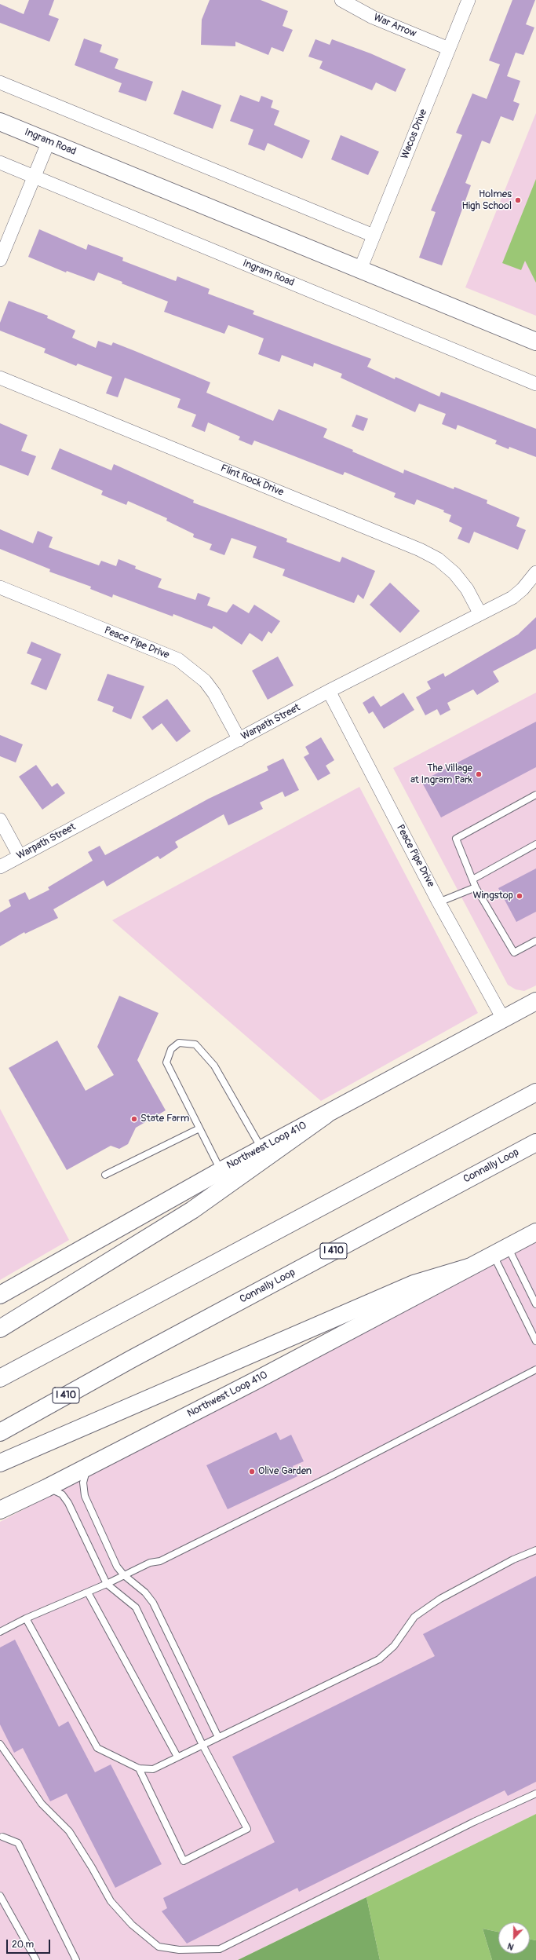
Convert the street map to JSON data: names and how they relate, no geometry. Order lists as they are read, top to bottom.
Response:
{
  "streets": {
    "main road": [
      "Ingram Road",
      "Northwest Loop 410",
      "Connally Loop",
      "I 410"
    ],
    "street": [
      "War Arrow",
      "Wacos Drive",
      "Flint Rock Drive",
      "Peace Pipe Drive",
      "Warpath Street"
    ]
  },
  "crossings": [
    ["War Arrow", "Wacos Drive"],
    ["Wacos Drive", "Ingram Road"],
    ["Flint Rock Drive", "Warpath Street"],
    ["Peace Pipe Drive", "Warpath Street"],
    ["Peace Pipe Drive", "Northwest Loop 410"]
  ],
  "places": [
    "Holmes High School",
    "The Village at Ingram Park",
    "Wingstop",
    "State Farm",
    "Olive Garden"
  ],
  "scale_bar": "20 m",
  "north": "bottom"
}
